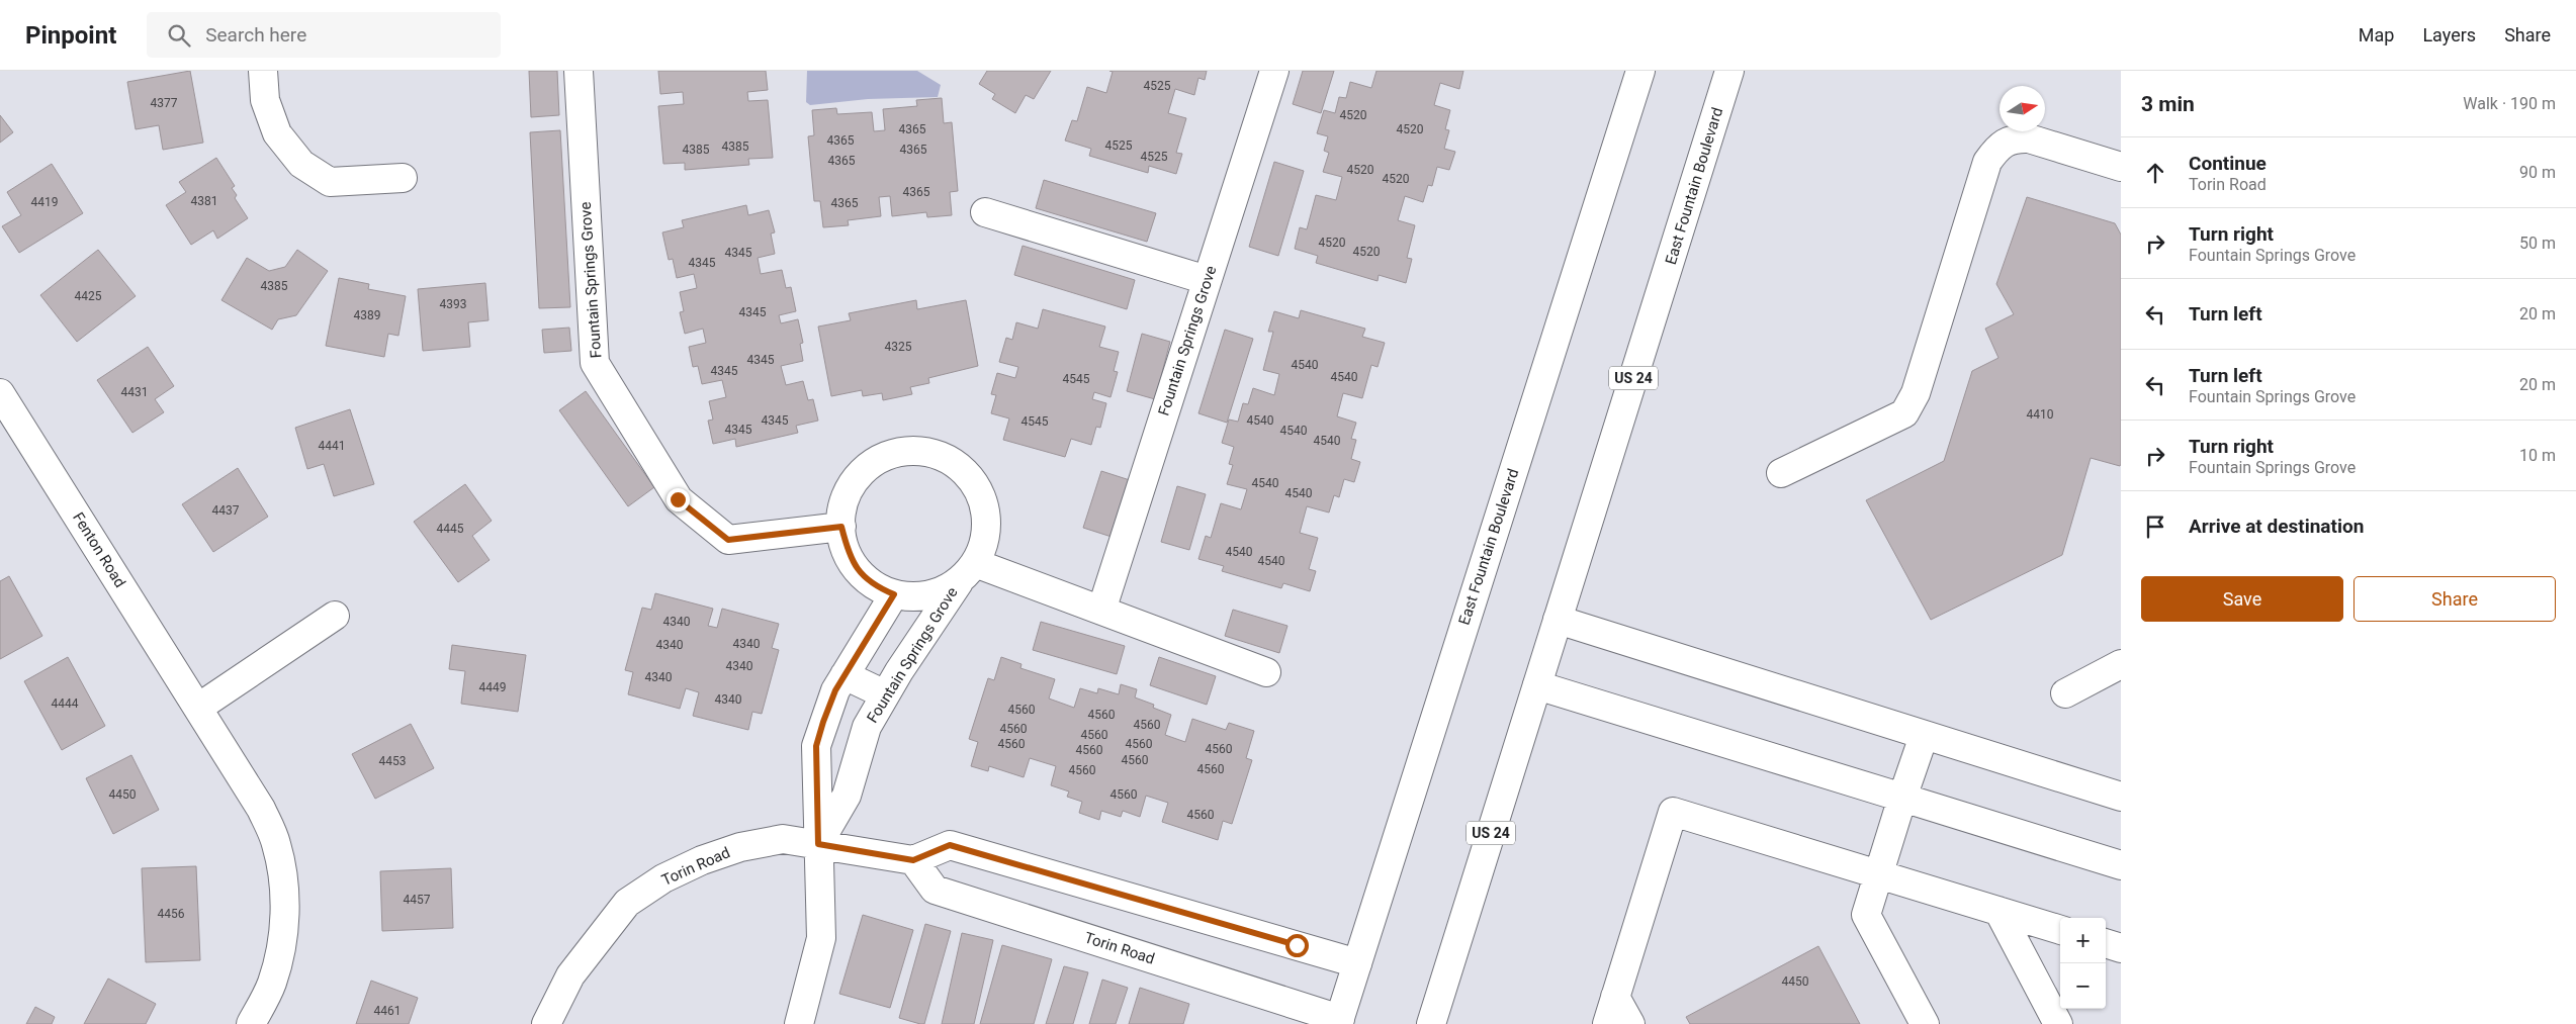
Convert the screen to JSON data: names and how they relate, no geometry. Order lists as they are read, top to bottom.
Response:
{
  "streets": {
    "main road": [
      "East Fountain Boulevard",
      "Fountain Springs Grove",
      "US 24",
      "Fenton Road",
      "Torin Road"
    ]
  },
  "crossings": [
    ["East Fountain Boulevard", "Torin Road"],
    ["Fountain Springs Grove", "Torin Road"]
  ],
  "house_numbers": [
    "4525",
    "4377",
    "4520",
    "4365",
    "4520",
    "4365",
    "4525",
    "4385",
    "4385",
    "4365",
    "4525",
    "4365",
    "4520",
    "4520",
    "4365",
    "4381",
    "4419",
    "4365",
    "4520",
    "4520",
    "4345",
    "4345",
    "4385",
    "4425",
    "4393",
    "4345",
    "4389",
    "4325",
    "4345",
    "4540",
    "4345",
    "4540",
    "4545",
    "4431",
    "4410",
    "4345",
    "4540",
    "4545",
    "4345",
    "4540",
    "4540",
    "4441",
    "4540",
    "4540",
    "4437",
    "4445",
    "4540",
    "4540",
    "4340",
    "4340",
    "4340",
    "4340",
    "4340",
    "4449",
    "4340",
    "4444",
    "4560",
    "4560",
    "4560",
    "4560",
    "4560",
    "4560",
    "4560",
    "4560",
    "4560",
    "4560",
    "4453",
    "4560",
    "4560",
    "4450",
    "4560",
    "4560",
    "4457",
    "4456",
    "4450",
    "4461"
  ],
  "north": "right",
  "page": {
    "header": "Pinpoint",
    "search": "Search here",
    "nav": ["Map", "Layers", "Share"],
    "heading": ["3 min", "Walk · 190 m"],
    "list": [
      ["Continue", "Torin Road", "90 m"],
      ["Turn right", "Fountain Springs Grove", "50 m"],
      ["Turn left", "20 m"],
      ["Turn left", "Fountain Springs Grove", "20 m"],
      ["Turn right", "Fountain Springs Grove", "10 m"],
      "Arrive at destination"
    ],
    "buttons": ["Save", "Share"],
    "map_buttons": ["+", "−"]
  }
}
